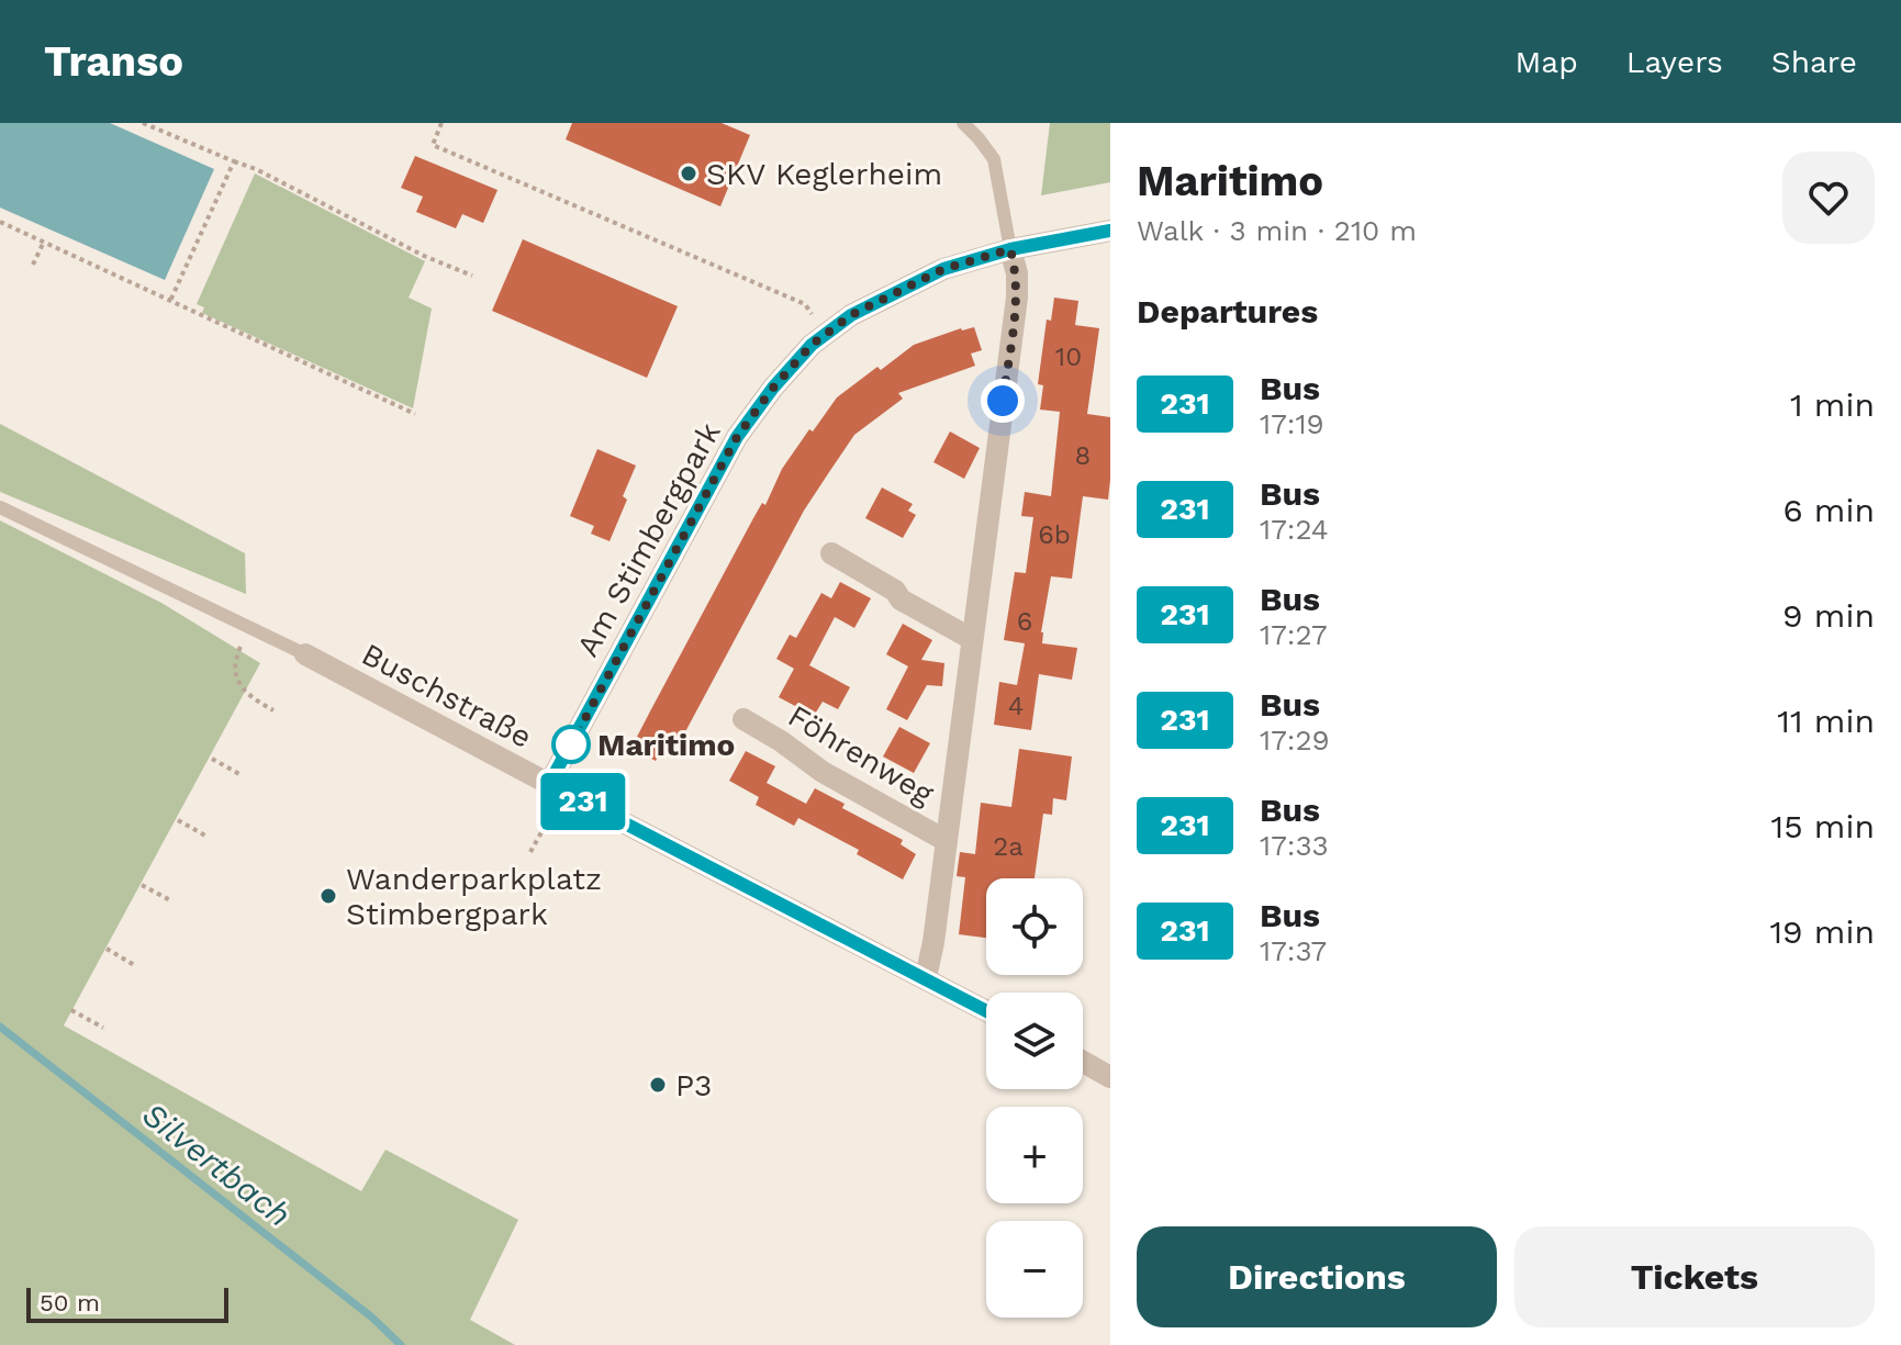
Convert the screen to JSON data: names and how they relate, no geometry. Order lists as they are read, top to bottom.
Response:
{
  "streets": {
    "street": ["Am Stimbergpark", "Buschstraße", "Föhrenweg"]
  },
  "crossings": [
    ["Am Stimbergpark", "Buschstraße"],
    ["Am Stimbergpark", "Föhrenweg"],
    ["Buschstraße", "Föhrenweg"]
  ],
  "water": ["Silvertbach"],
  "places": [
    "SKV Keglerheim",
    "Maritimo",
    "Wanderparkplatz Stimbergpark",
    "P3"
  ],
  "lines": ["bus line 231"],
  "house_numbers": [
    "10",
    "8",
    "6b",
    "6",
    "4",
    "2a"
  ],
  "scale_bar": "50 m",
  "page": {
    "header": "Transo",
    "nav": ["Map", "Layers", "Share"],
    "on_map": "231",
    "heading": [
      ["Maritimo", "Walk · 3 min · 210 m"],
      "Departures"
    ],
    "list": [
      {
        "mark": "231",
        "name": "Bus",
        "note": "17:19",
        "value": "1 min"
      },
      {
        "mark": "231",
        "name": "Bus",
        "note": "17:24",
        "value": "6 min"
      },
      {
        "mark": "231",
        "name": "Bus",
        "note": "17:27",
        "value": "9 min"
      },
      {
        "mark": "231",
        "name": "Bus",
        "note": "17:29",
        "value": "11 min"
      },
      {
        "mark": "231",
        "name": "Bus",
        "note": "17:33",
        "value": "15 min"
      },
      {
        "mark": "231",
        "name": "Bus",
        "note": "17:37",
        "value": "19 min"
      }
    ],
    "map_buttons": ["+", "−"],
    "buttons": ["Directions", "Tickets"],
    "scale": "50 m"
  }
}
